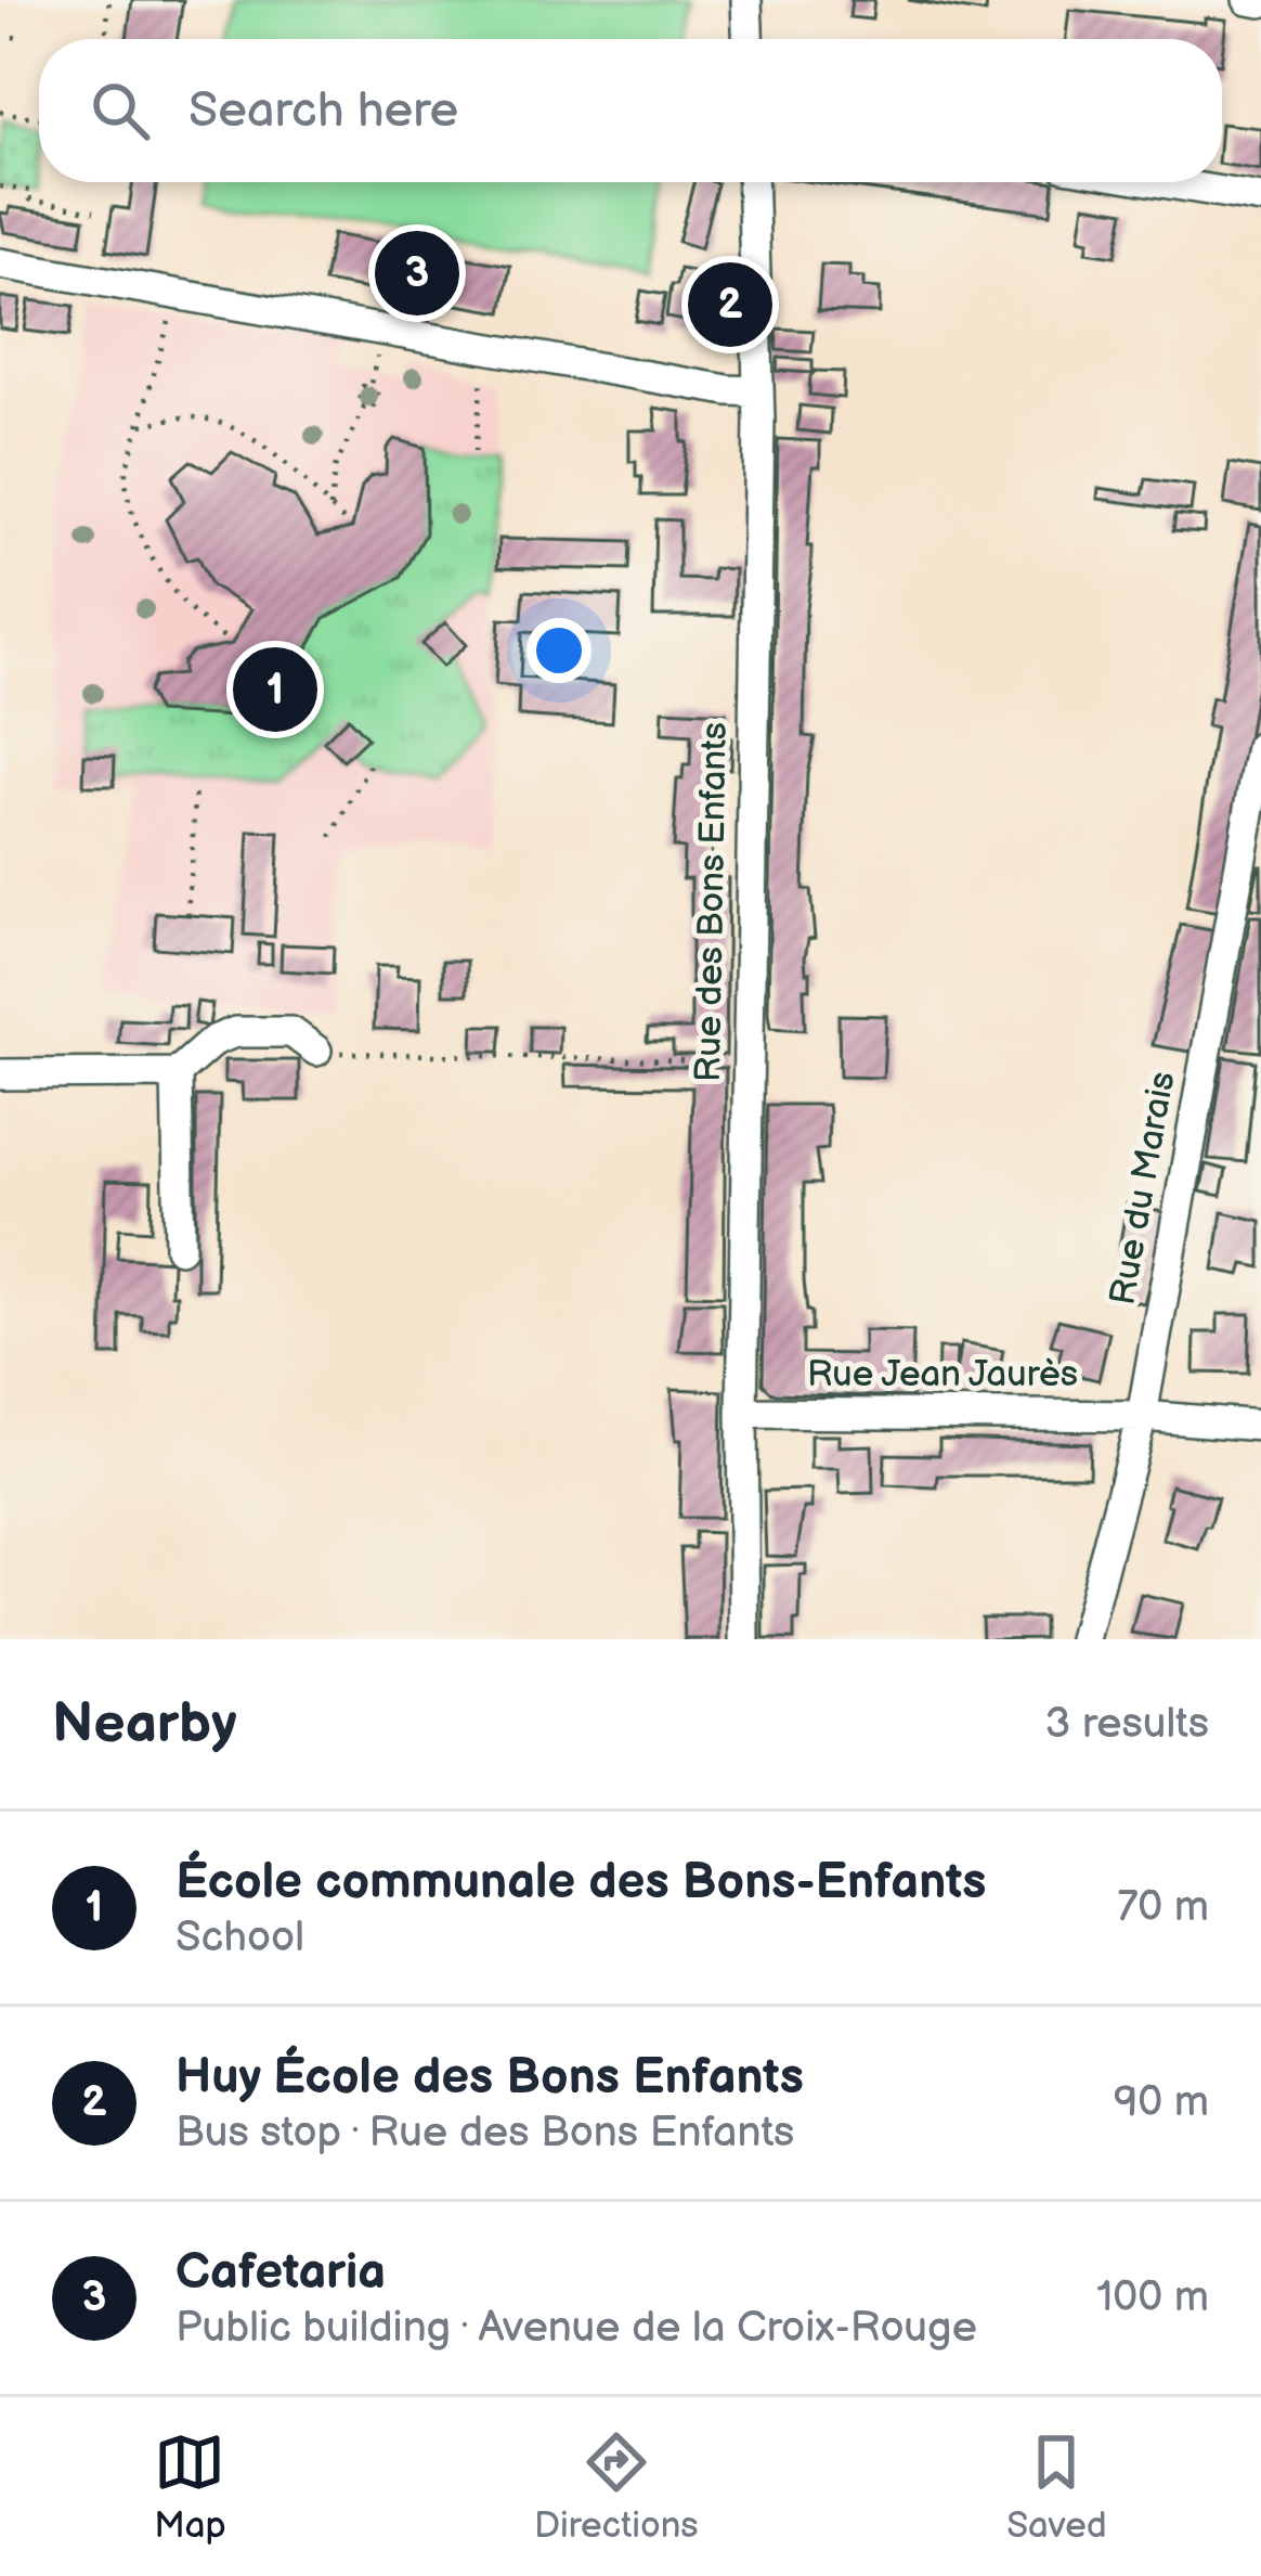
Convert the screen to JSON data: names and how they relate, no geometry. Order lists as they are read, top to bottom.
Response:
{
  "streets": {
    "street": ["Rue des Bons Enfants", "Rue du Marais", "Rue Jean Jaurès"]
  },
  "crossings": [
    ["Rue des Bons Enfants", "Rue Jean Jaurès"],
    ["Rue du Marais", "Rue Jean Jaurès"]
  ],
  "page": {
    "search": "Search here",
    "pins": ["3", "2", "1"],
    "heading": ["Nearby", "3 results"],
    "list": [
      {
        "mark": "1",
        "name": "École communale des Bons-Enfants",
        "note": "School",
        "value": "70 m"
      },
      {
        "mark": "2",
        "name": "Huy École des Bons Enfants",
        "note": "Bus stop · Rue des Bons Enfants",
        "value": "90 m"
      },
      {
        "mark": "3",
        "name": "Cafetaria",
        "note": "Public building · Avenue de la Croix-Rouge",
        "value": "100 m"
      }
    ],
    "nav": ["Map", "Directions", "Saved"]
  }
}
